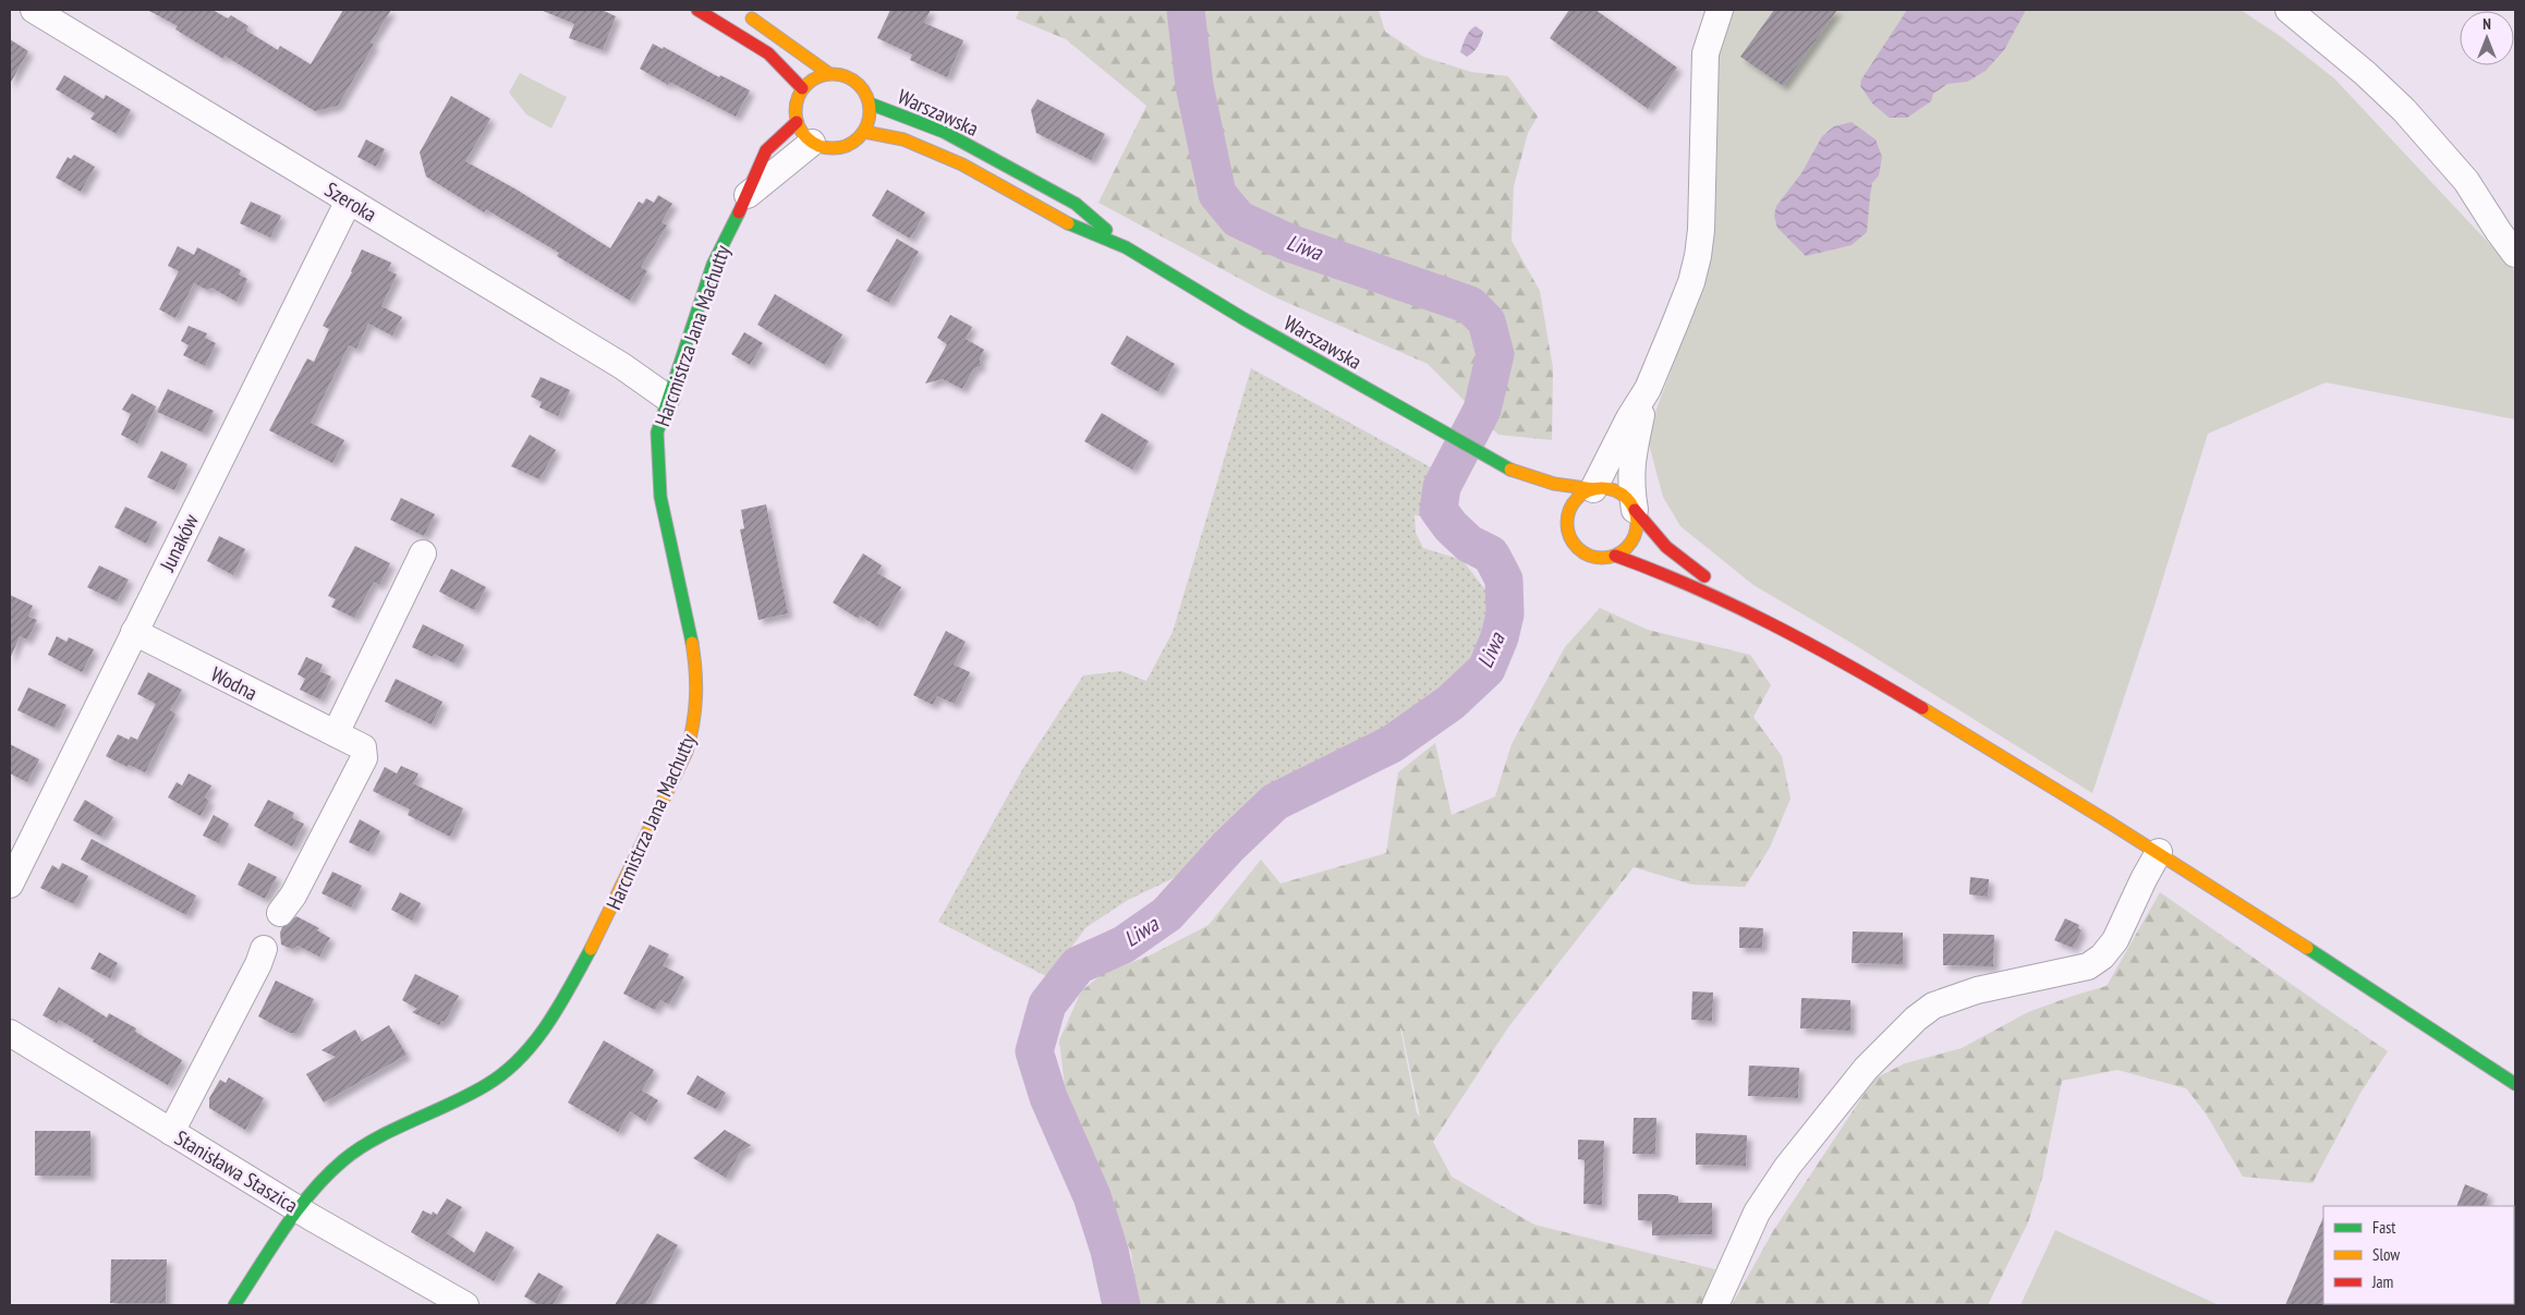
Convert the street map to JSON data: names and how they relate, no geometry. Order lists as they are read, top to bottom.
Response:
{
  "streets": {
    "main road": ["Warszawska", "Harcmistrza Jana Machutty"],
    "street": [
      "Szeroka",
      "Junaków",
      "Wodna",
      "Stanisława Staszica"
    ]
  },
  "crossings": [
    ["Warszawska", "Harcmistrza Jana Machutty"],
    ["Szeroka", "Harcmistrza Jana Machutty"],
    ["Szeroka", "Junaków"],
    ["Harcmistrza Jana Machutty", "Stanisława Staszica"],
    ["Junaków", "Wodna"]
  ],
  "water": ["Liwa"],
  "legend": ["Fast", "Slow", "Jam"],
  "north": "top"
}
